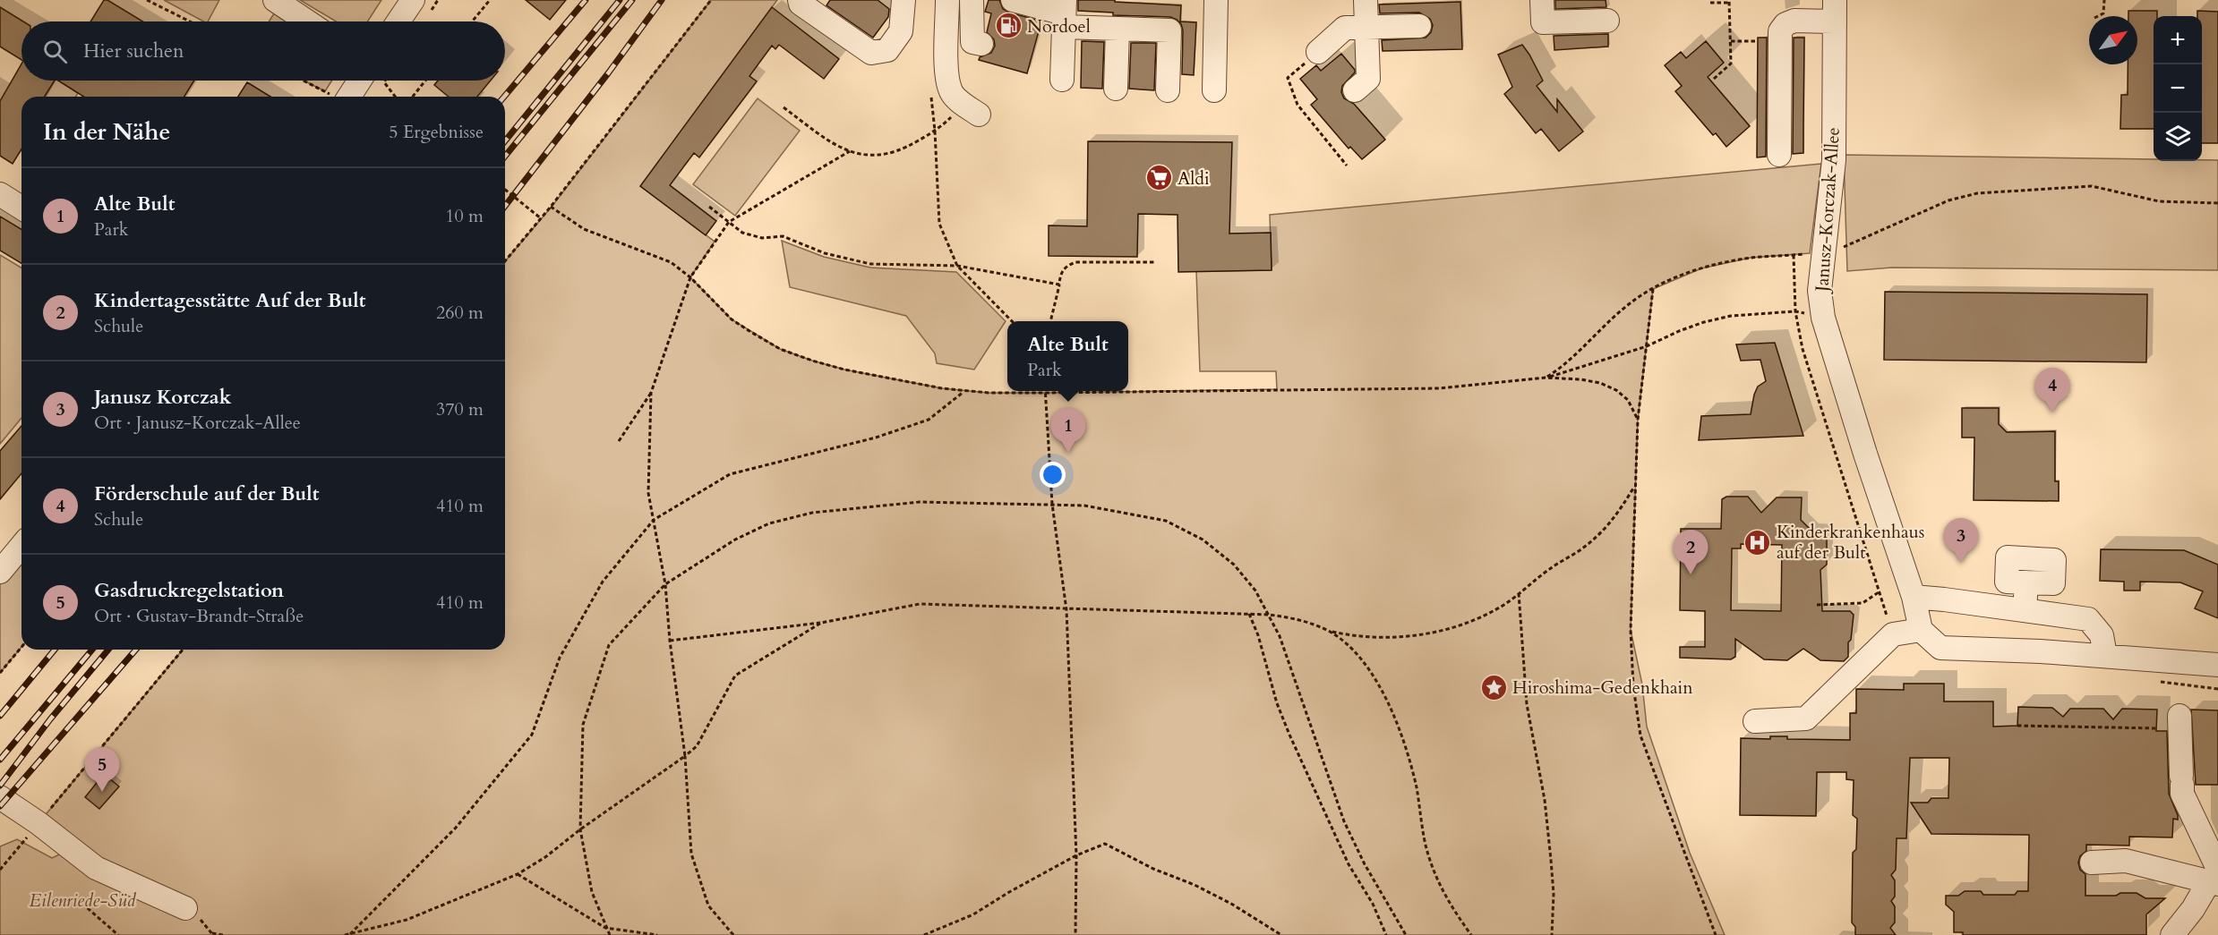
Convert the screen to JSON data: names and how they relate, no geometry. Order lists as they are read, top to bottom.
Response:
{
  "streets": {
    "street": ["Janusz-Korczak-Allee"]
  },
  "parks": ["Eilenriede-Süd"],
  "places": {
    "fuel station": ["Nordoel"],
    "supermarket": ["Aldi"],
    "hospital": ["Kinderkrankenhaus auf der Bult"],
    "place": ["Hiroshima-Gedenkhain"]
  },
  "north": "top right",
  "page": {
    "map_buttons": ["+", "−"],
    "search": "Hier suchen",
    "heading": ["In der Nähe", "5 Ergebnisse"],
    "list": [
      {
        "mark": "1",
        "name": "Alte Bult",
        "note": "Park",
        "value": "10 m"
      },
      {
        "mark": "2",
        "name": "Kindertagesstätte Auf der Bult",
        "note": "Schule",
        "value": "260 m"
      },
      {
        "mark": "3",
        "name": "Janusz Korczak",
        "note": "Ort · Janusz-Korczak-Allee",
        "value": "370 m"
      },
      {
        "mark": "4",
        "name": "Förderschule auf der Bult",
        "note": "Schule",
        "value": "410 m"
      },
      {
        "mark": "5",
        "name": "Gasdruckregelstation",
        "note": "Ort · Gustav-Brandt-Straße",
        "value": "410 m"
      }
    ],
    "popup": ["Alte Bult", "Park"],
    "pins": [
      "4",
      "1",
      "3",
      "2",
      "5"
    ]
  }
}
